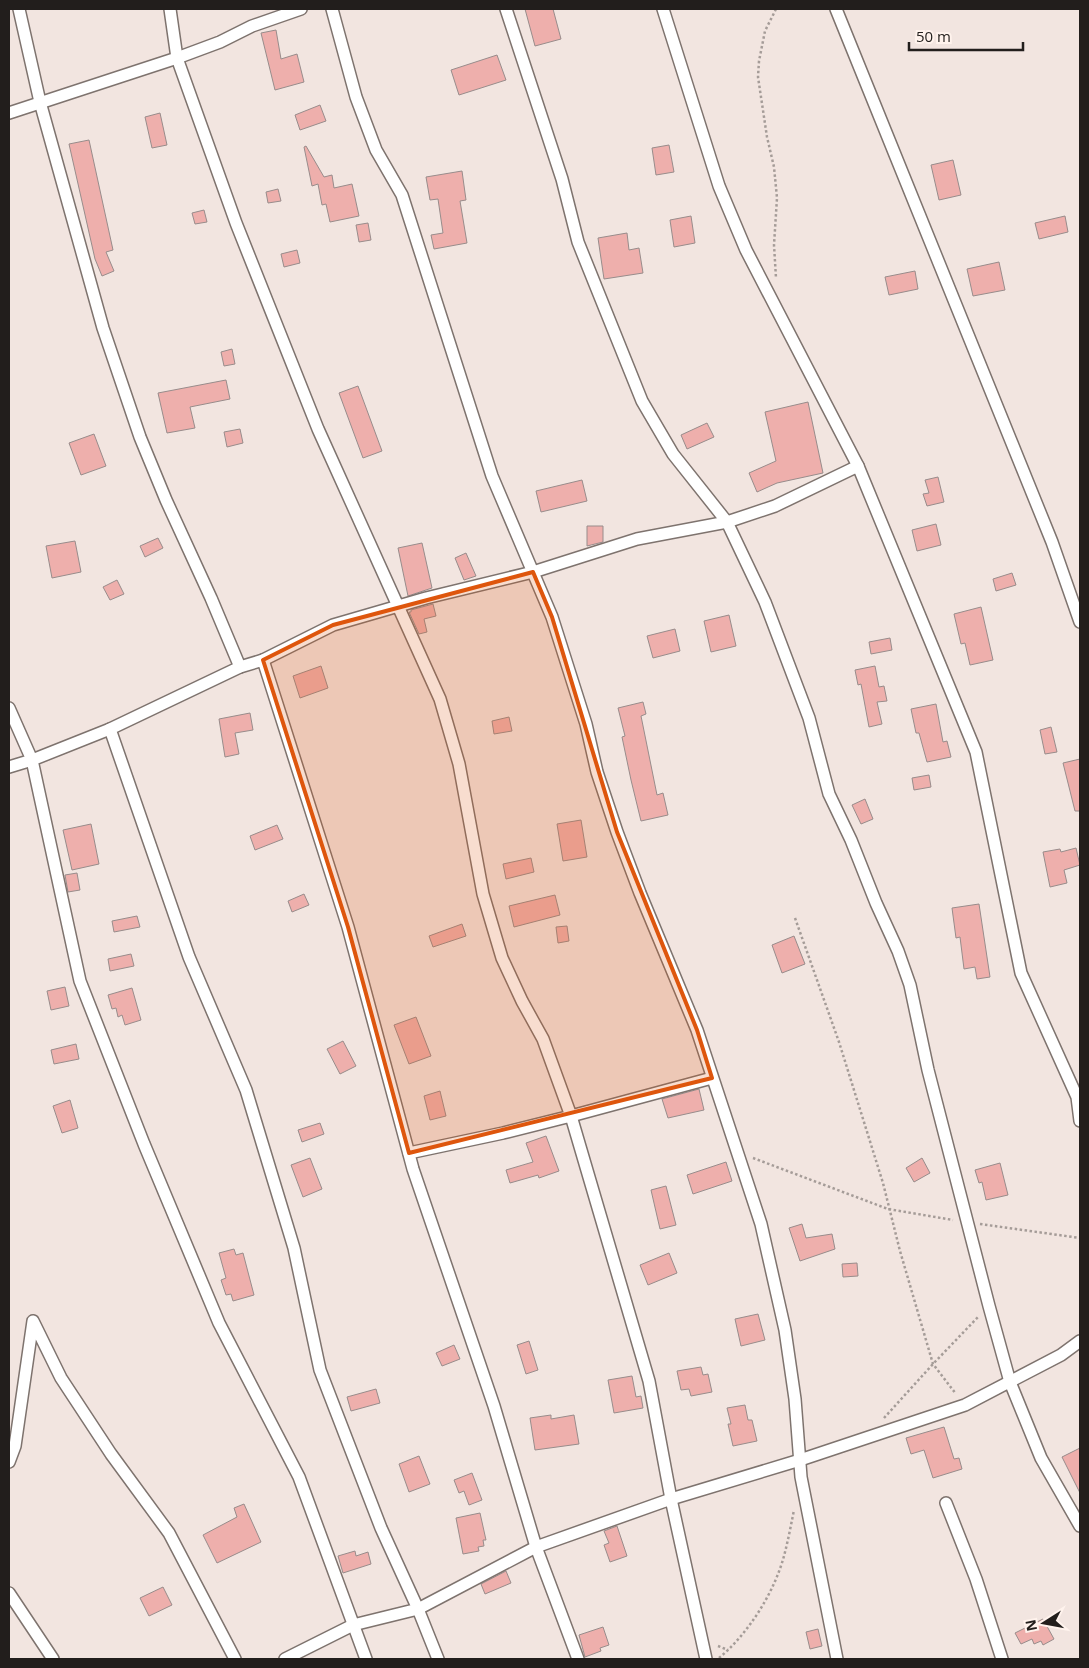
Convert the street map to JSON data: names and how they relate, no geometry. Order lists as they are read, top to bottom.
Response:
{
  "scale_bar": "50 m",
  "north": "left"
}
